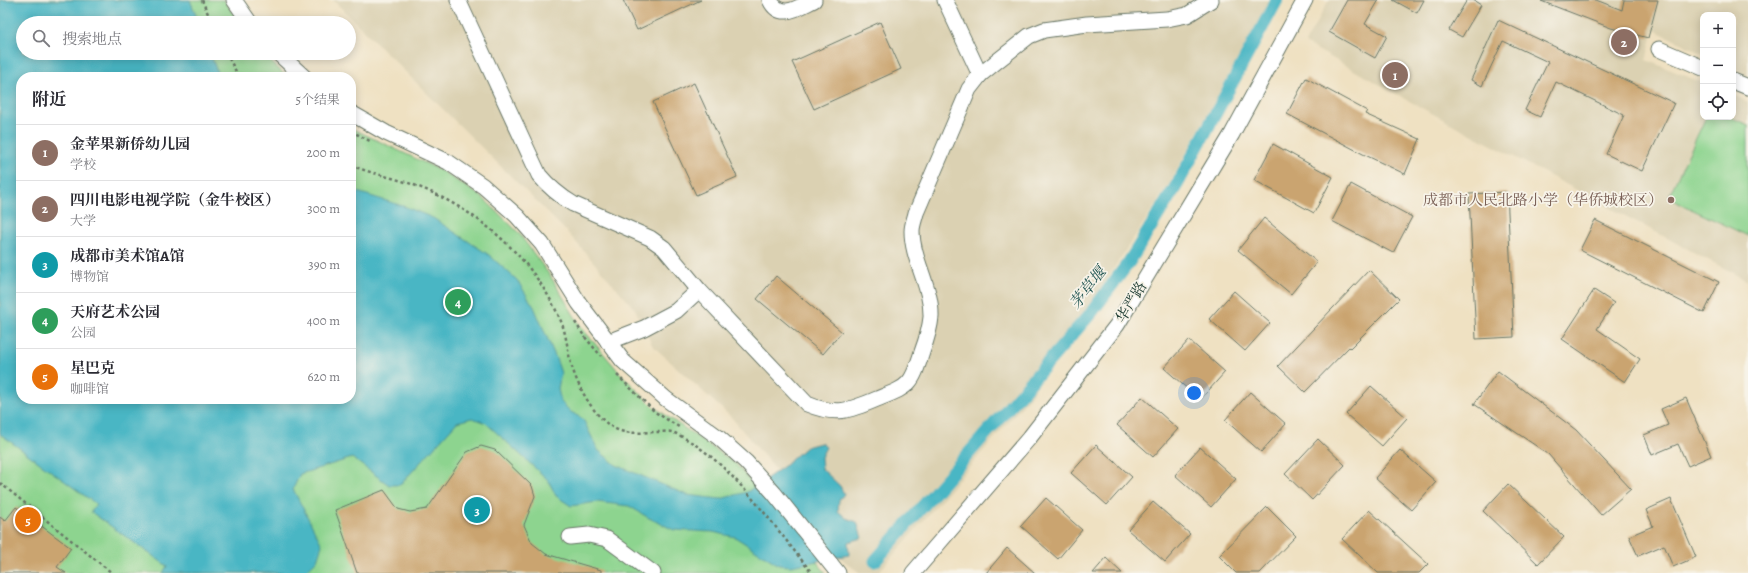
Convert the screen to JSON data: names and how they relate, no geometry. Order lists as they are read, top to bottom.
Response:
{
  "streets": {
    "street": ["华严路"]
  },
  "water": ["茅草堰"],
  "places": ["成都市人民北路小学（华侨城校区）"],
  "page": {
    "map_buttons": ["+", "−"],
    "search": "搜索地点",
    "pins": [
      "2",
      "1",
      "4",
      "3",
      "5"
    ],
    "heading": ["附近", "5个结果"],
    "list": [
      {
        "mark": "1",
        "name": "金苹果新侨幼儿园",
        "note": "学校",
        "value": "200 m"
      },
      {
        "mark": "2",
        "name": "四川电影电视学院（金牛校区）",
        "note": "大学",
        "value": "300 m"
      },
      {
        "mark": "3",
        "name": "成都市美术馆A馆",
        "note": "博物馆",
        "value": "390 m"
      },
      {
        "mark": "4",
        "name": "天府艺术公园",
        "note": "公园",
        "value": "400 m"
      },
      {
        "mark": "5",
        "name": "星巴克",
        "note": "咖啡馆",
        "value": "620 m"
      }
    ]
  }
}
